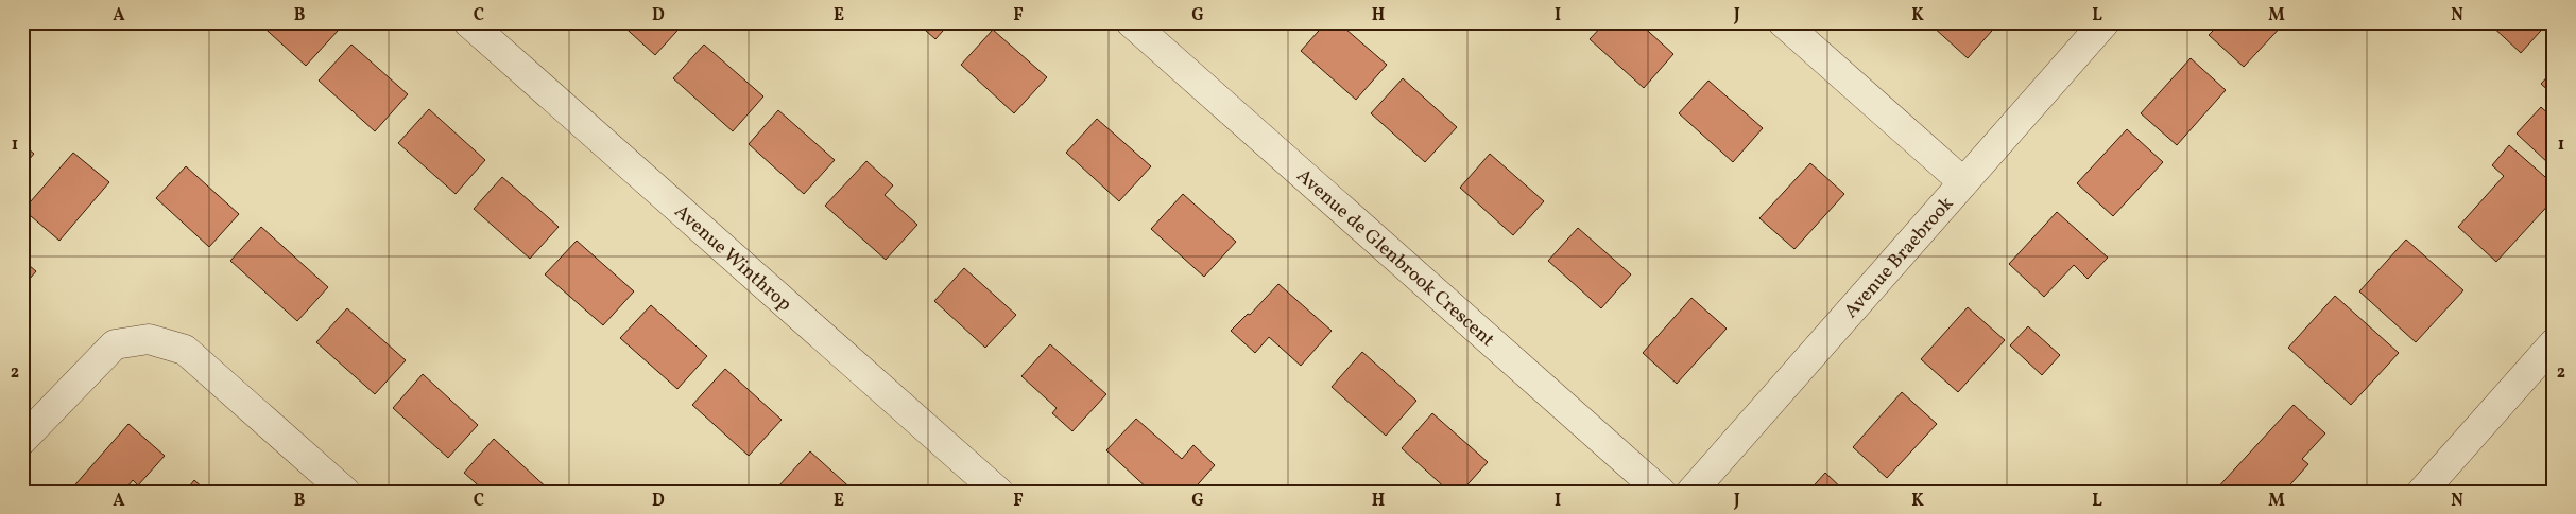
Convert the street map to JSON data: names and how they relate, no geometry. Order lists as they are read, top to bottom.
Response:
{
  "streets": {
    "street": ["Avenue Winthrop", "Avenue Braebrook", "Avenue de Glenbrook Crescent"]
  },
  "grid": {
    "columns": [
      "A",
      "B",
      "C",
      "D",
      "E",
      "F",
      "G",
      "H",
      "I",
      "J",
      "K",
      "L",
      "M",
      "N"
    ],
    "rows": ["1", "2"]
  }
}
